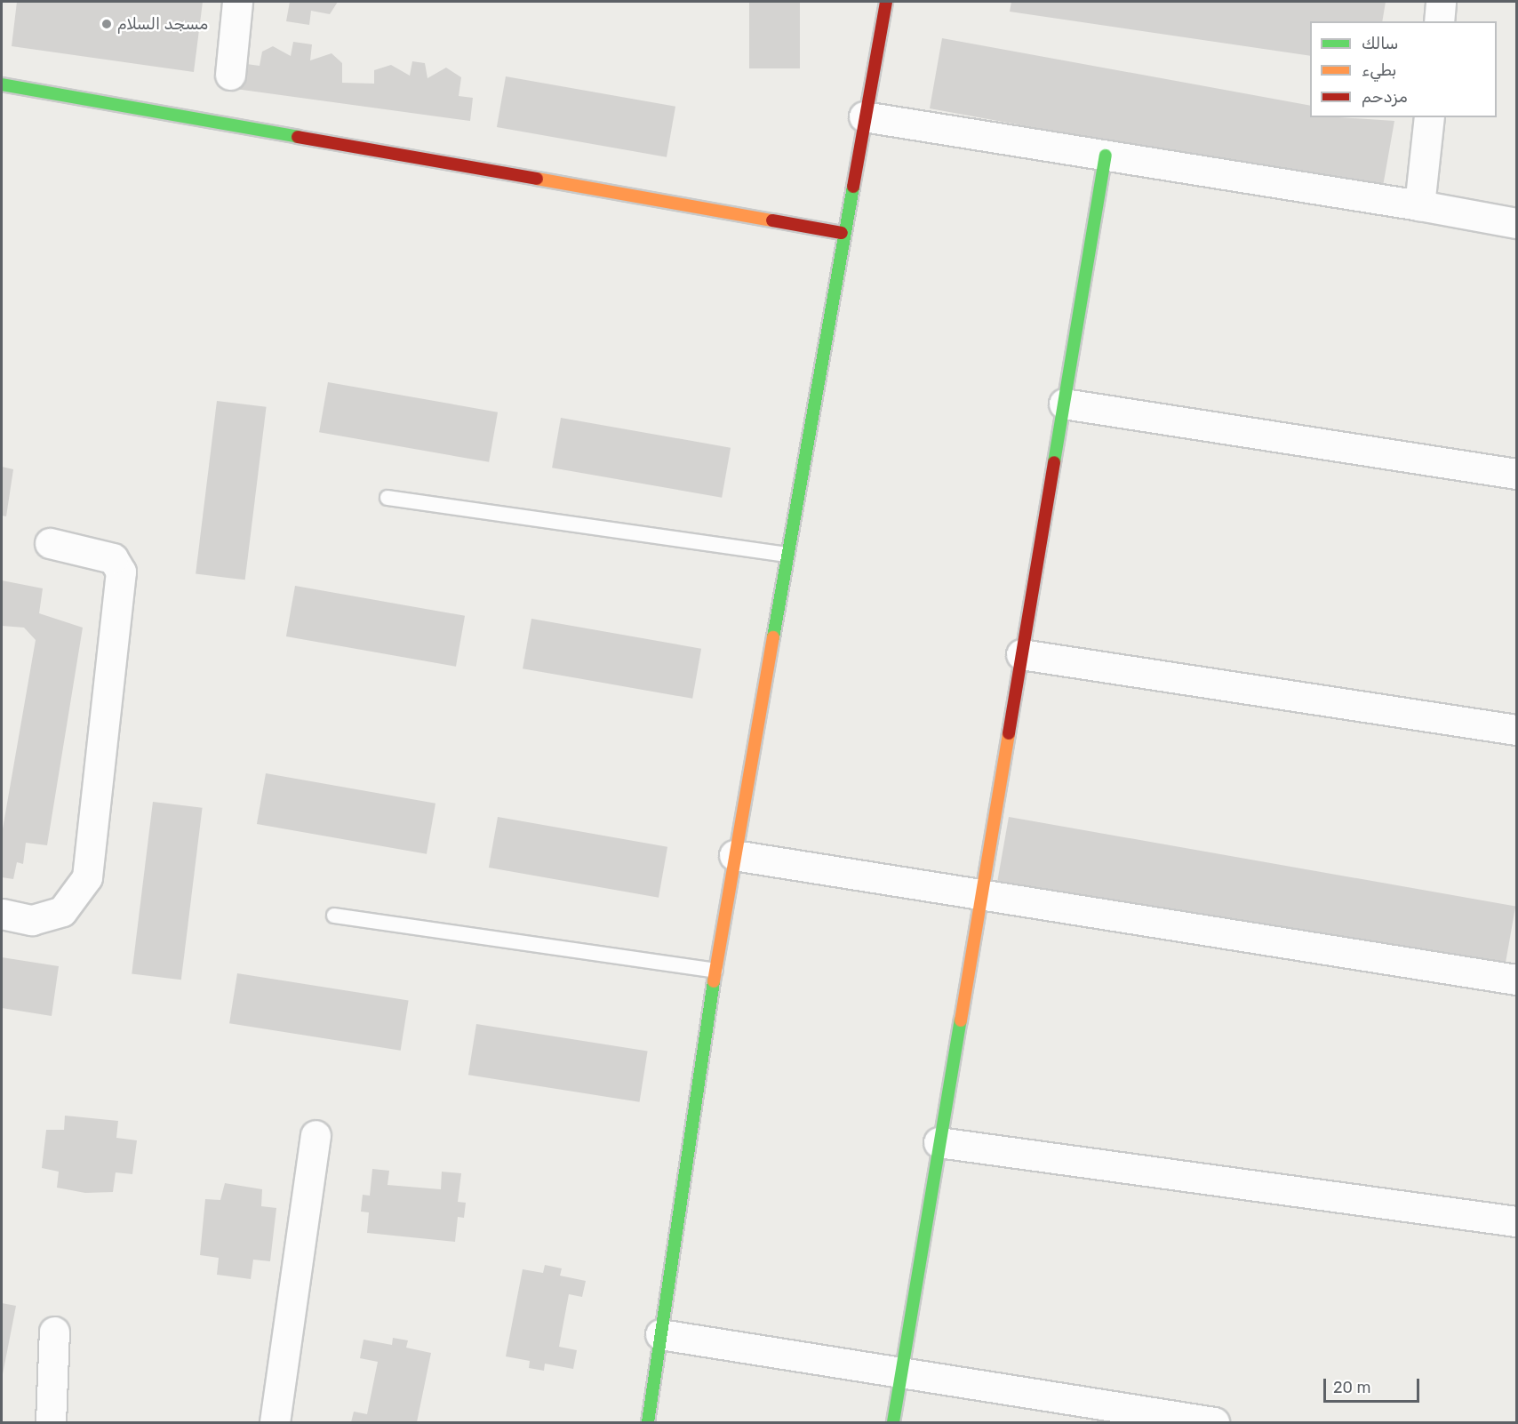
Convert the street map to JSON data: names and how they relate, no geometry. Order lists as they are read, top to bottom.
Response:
{
  "places": ["مسجد السلام"],
  "legend": ["سالك", "بطيء", "مزدحم"],
  "scale_bar": "20 m"
}
